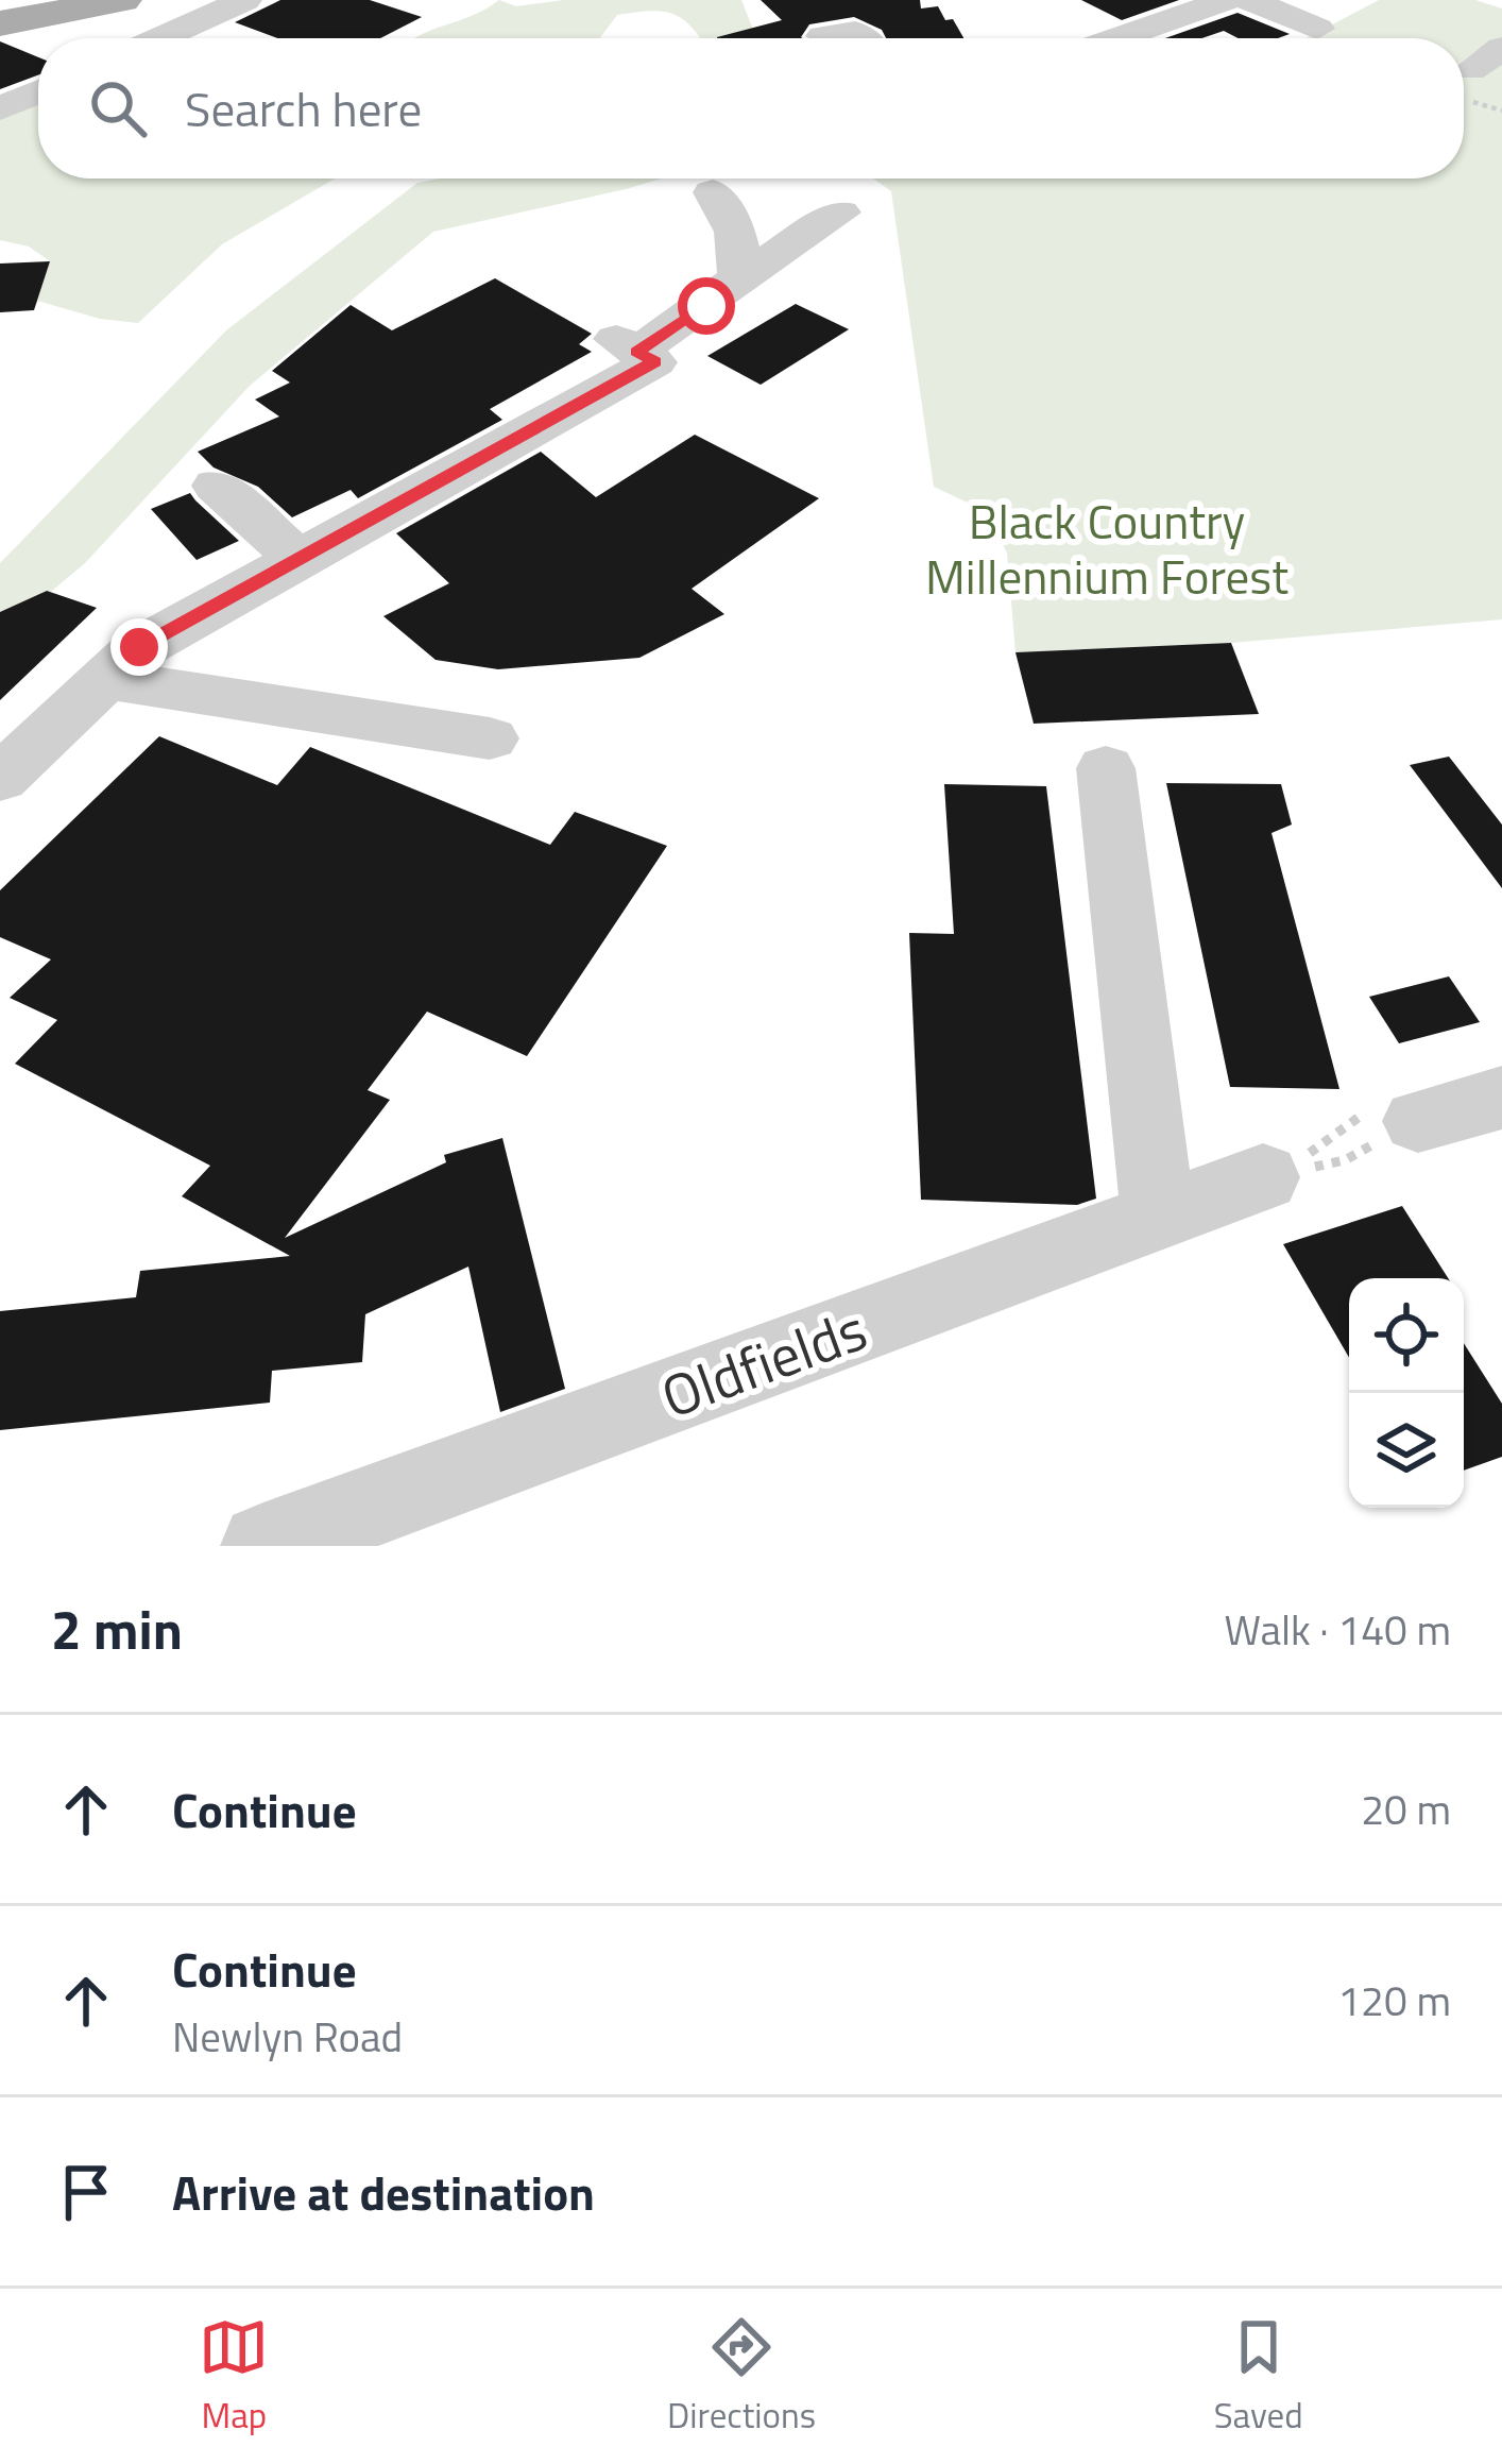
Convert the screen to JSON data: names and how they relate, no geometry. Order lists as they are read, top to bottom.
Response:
{
  "streets": {
    "street": ["Oldfields"]
  },
  "parks": ["Black Country Millennium Forest"],
  "page": {
    "search": "Search here",
    "heading": ["2 min", "Walk · 140 m"],
    "list": [
      ["Continue", "20 m"],
      ["Continue", "Newlyn Road", "120 m"],
      "Arrive at destination"
    ],
    "nav": ["Map", "Directions", "Saved"]
  }
}
